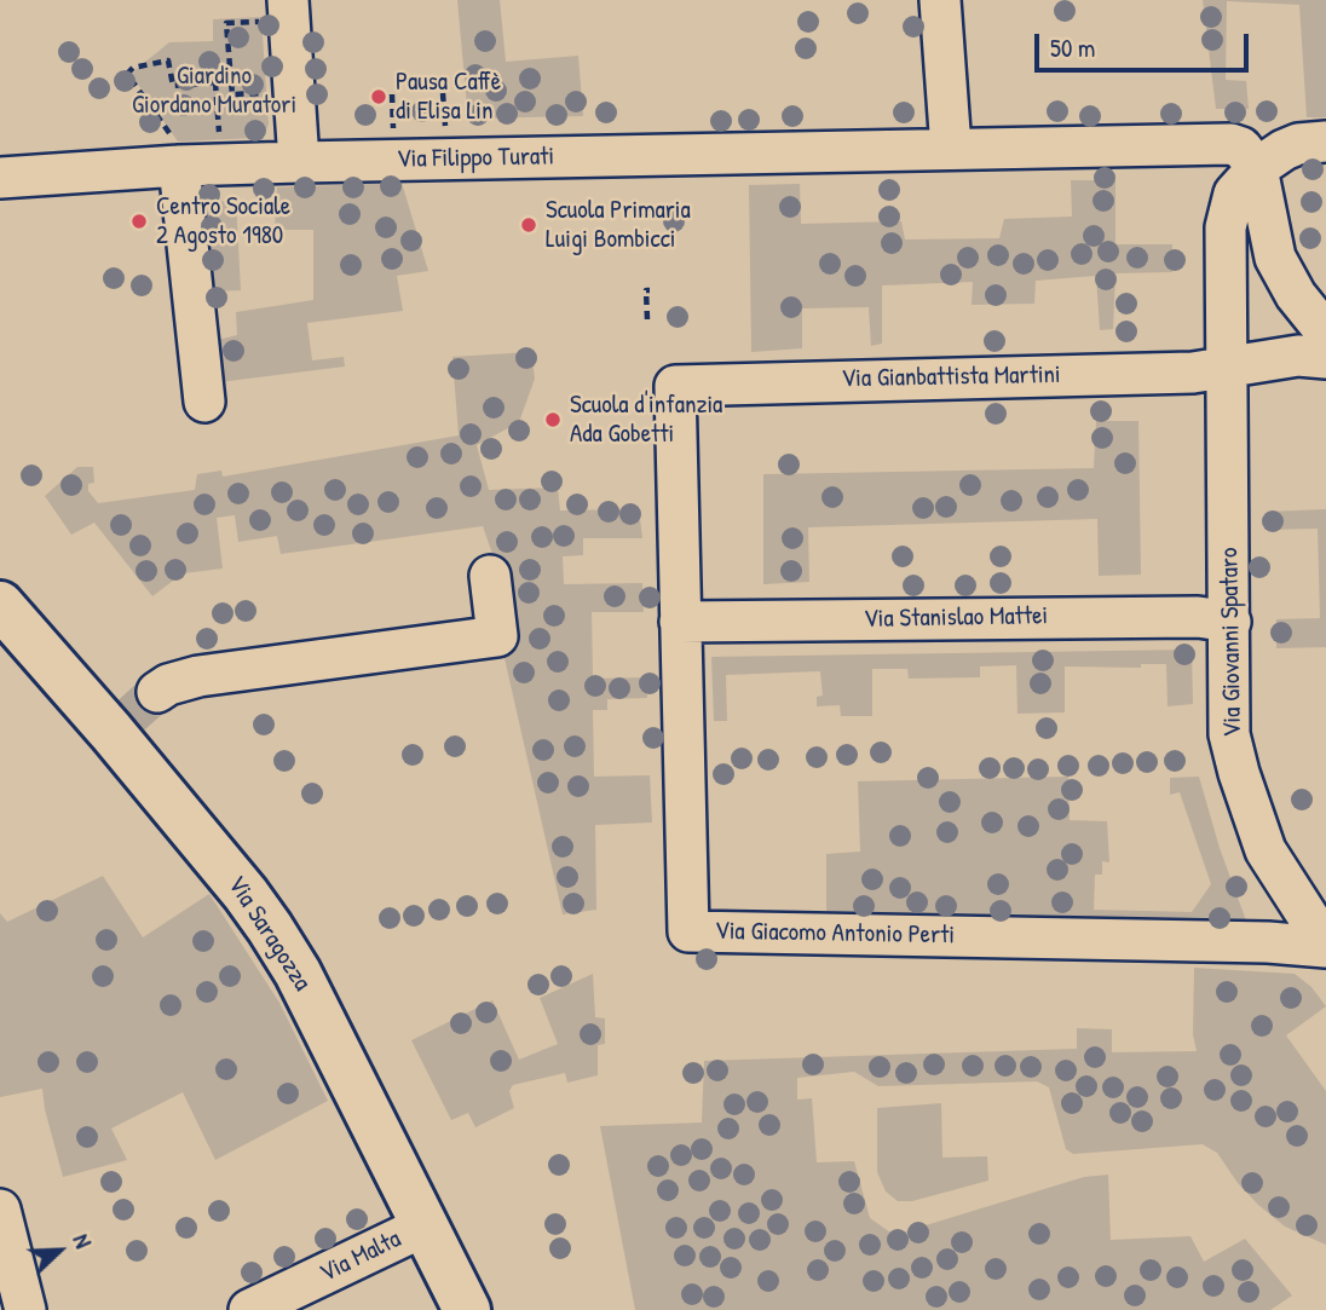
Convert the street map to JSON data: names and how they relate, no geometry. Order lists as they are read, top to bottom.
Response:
{
  "streets": {
    "main road": ["Via Saragozza"],
    "street": [
      "Via Filippo Turati",
      "Via Gianbattista Martini",
      "Via Stanislao Mattei",
      "Via Giovanni Spataro",
      "Via Giacomo Antonio Perti",
      "Via Malta"
    ]
  },
  "crossings": [
    ["Via Filippo Turati", "Via Giovanni Spataro"],
    ["Via Gianbattista Martini", "Via Giovanni Spataro"],
    ["Via Gianbattista Martini", "Via Giacomo Antonio Perti"],
    ["Via Stanislao Mattei", "Via Giovanni Spataro"],
    ["Via Stanislao Mattei", "Via Giacomo Antonio Perti"],
    ["Via Giovanni Spataro", "Via Giacomo Antonio Perti"],
    ["Via Saragozza", "Via Malta"]
  ],
  "parks": ["Giardino Giordano Muratori"],
  "places": [
    "Pausa Caffè di Elisa Lin",
    "Centro Sociale 2 Agosto 1980",
    "Scuola Primaria Luigi Bombicci",
    "Scuola d'infanzia Ada Gobetti"
  ],
  "scale_bar": "50 m",
  "north": "top right"
}
